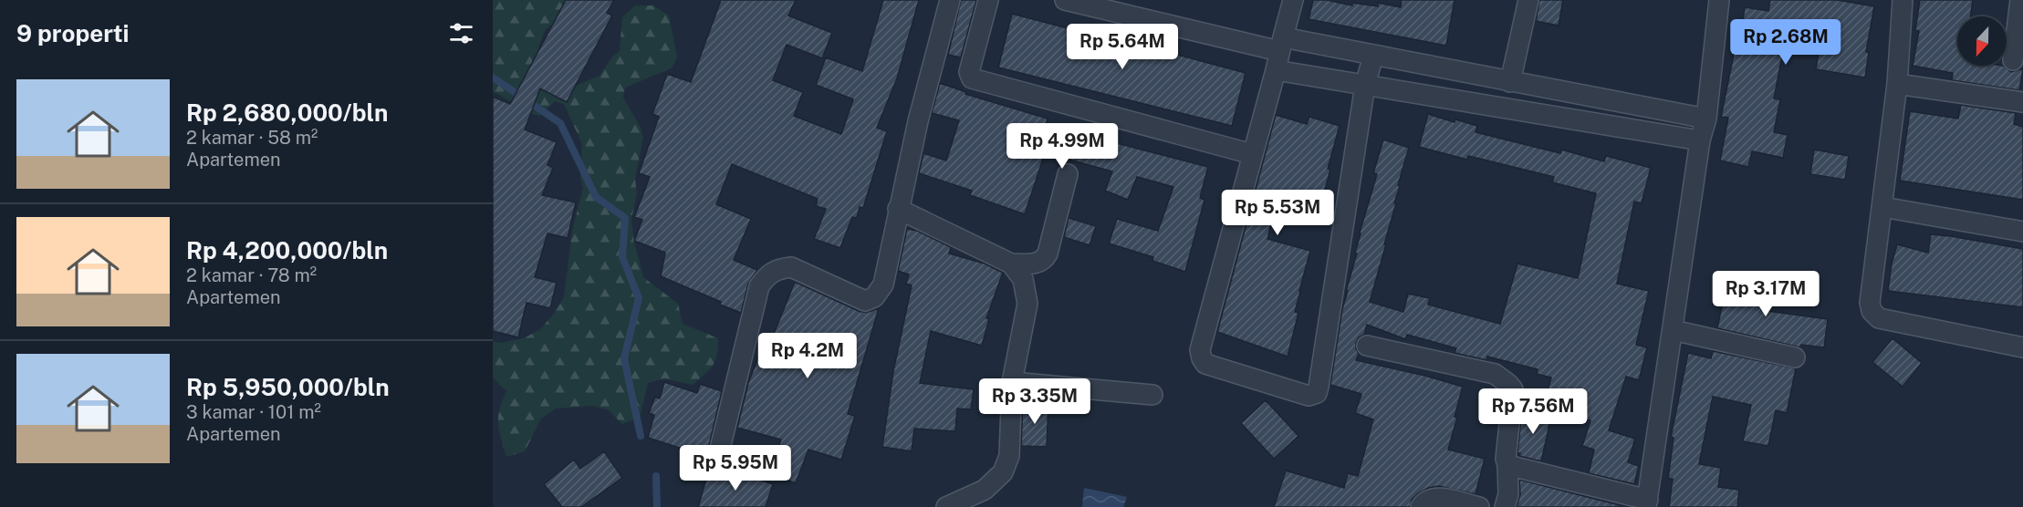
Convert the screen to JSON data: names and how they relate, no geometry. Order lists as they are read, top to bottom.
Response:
{
  "north": "bottom",
  "page": {
    "heading": "9 properti",
    "price": [
      "Rp 2.68M",
      "Rp 5.64M",
      "Rp 4.99M",
      "Rp 5.53M",
      "Rp 3.17M",
      "Rp 4.2M",
      "Rp 3.35M",
      "Rp 7.56M",
      "Rp 5.95M"
    ],
    "list": [
      {
        "name": "Rp 2,680,000/bln",
        "note": "2 kamar · 58 m² · Apartemen"
      },
      {
        "name": "Rp 4,200,000/bln",
        "note": "2 kamar · 78 m² · Apartemen"
      },
      {
        "name": "Rp 5,950,000/bln",
        "note": "3 kamar · 101 m² · Apartemen"
      }
    ]
  }
}
